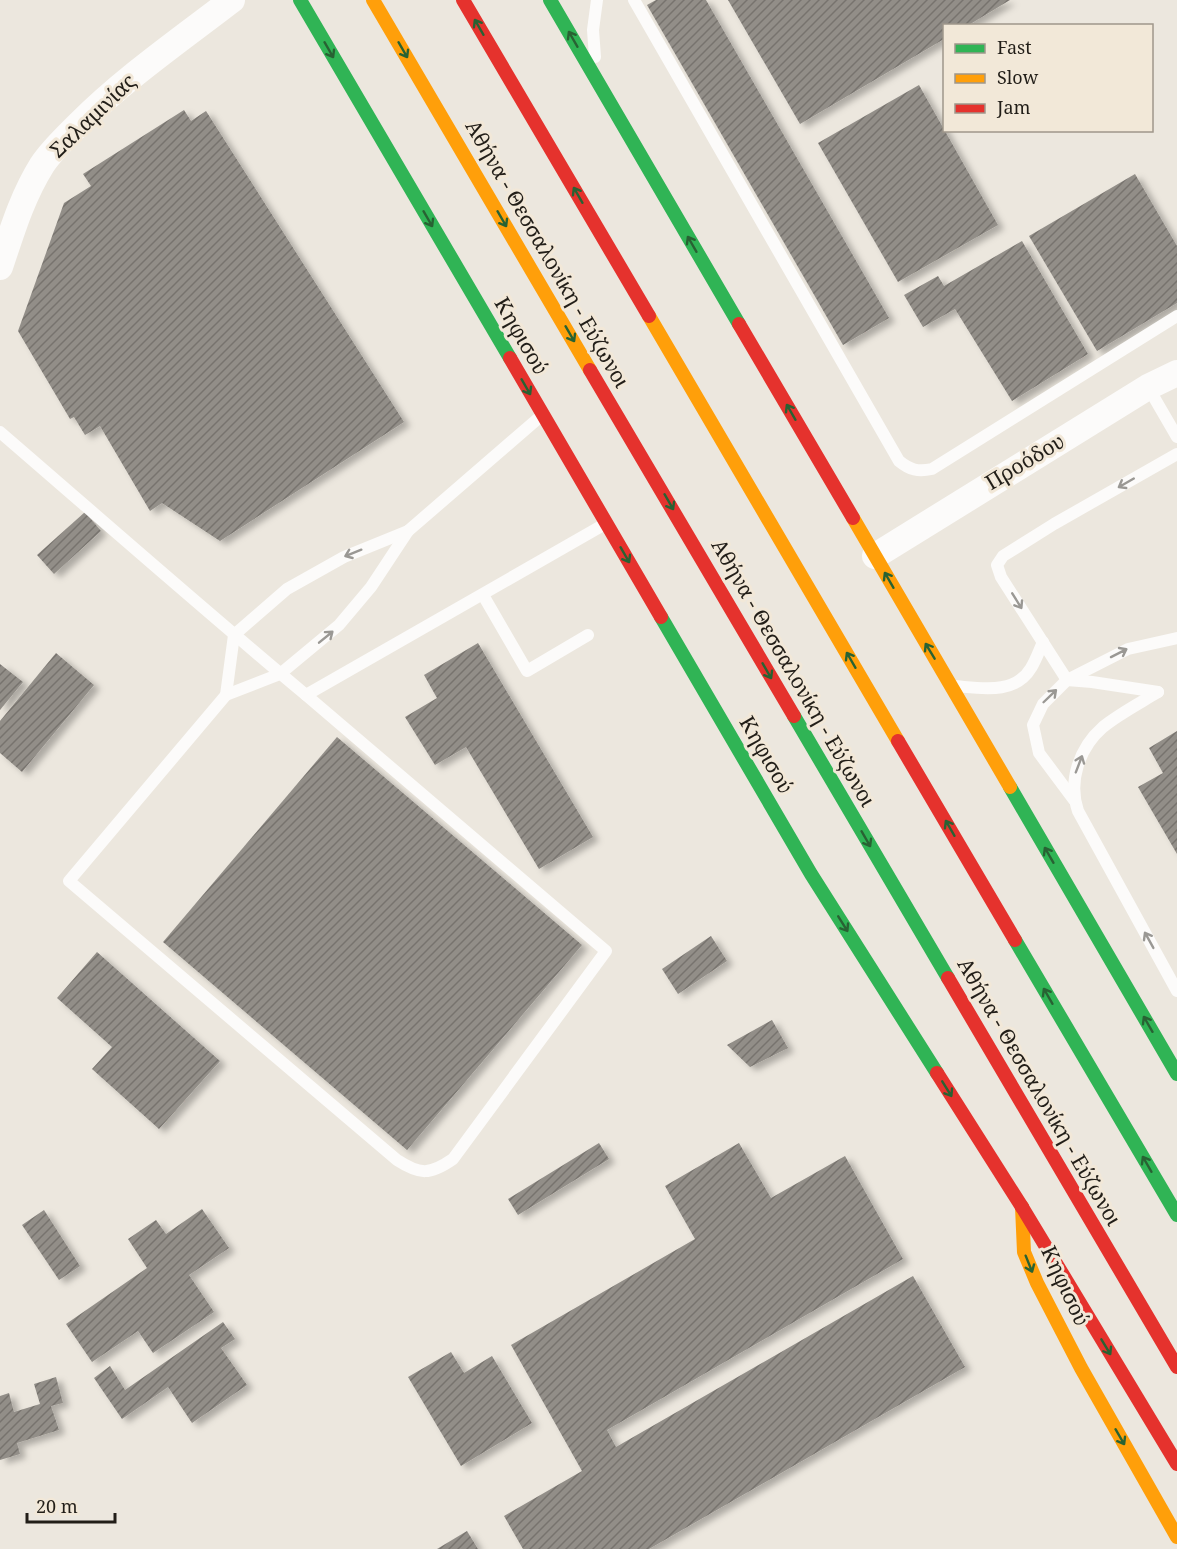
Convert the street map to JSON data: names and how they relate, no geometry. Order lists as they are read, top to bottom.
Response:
{
  "streets": {
    "main road": ["Αθήνα - Θεσσαλονίκη - Εύζωνοι", "Κηφισού"],
    "street": ["Σαλαμινίας", "Προόδου"]
  },
  "one_way": ["Κηφισού"],
  "legend": ["Fast", "Slow", "Jam"],
  "scale_bar": "20 m"
}
